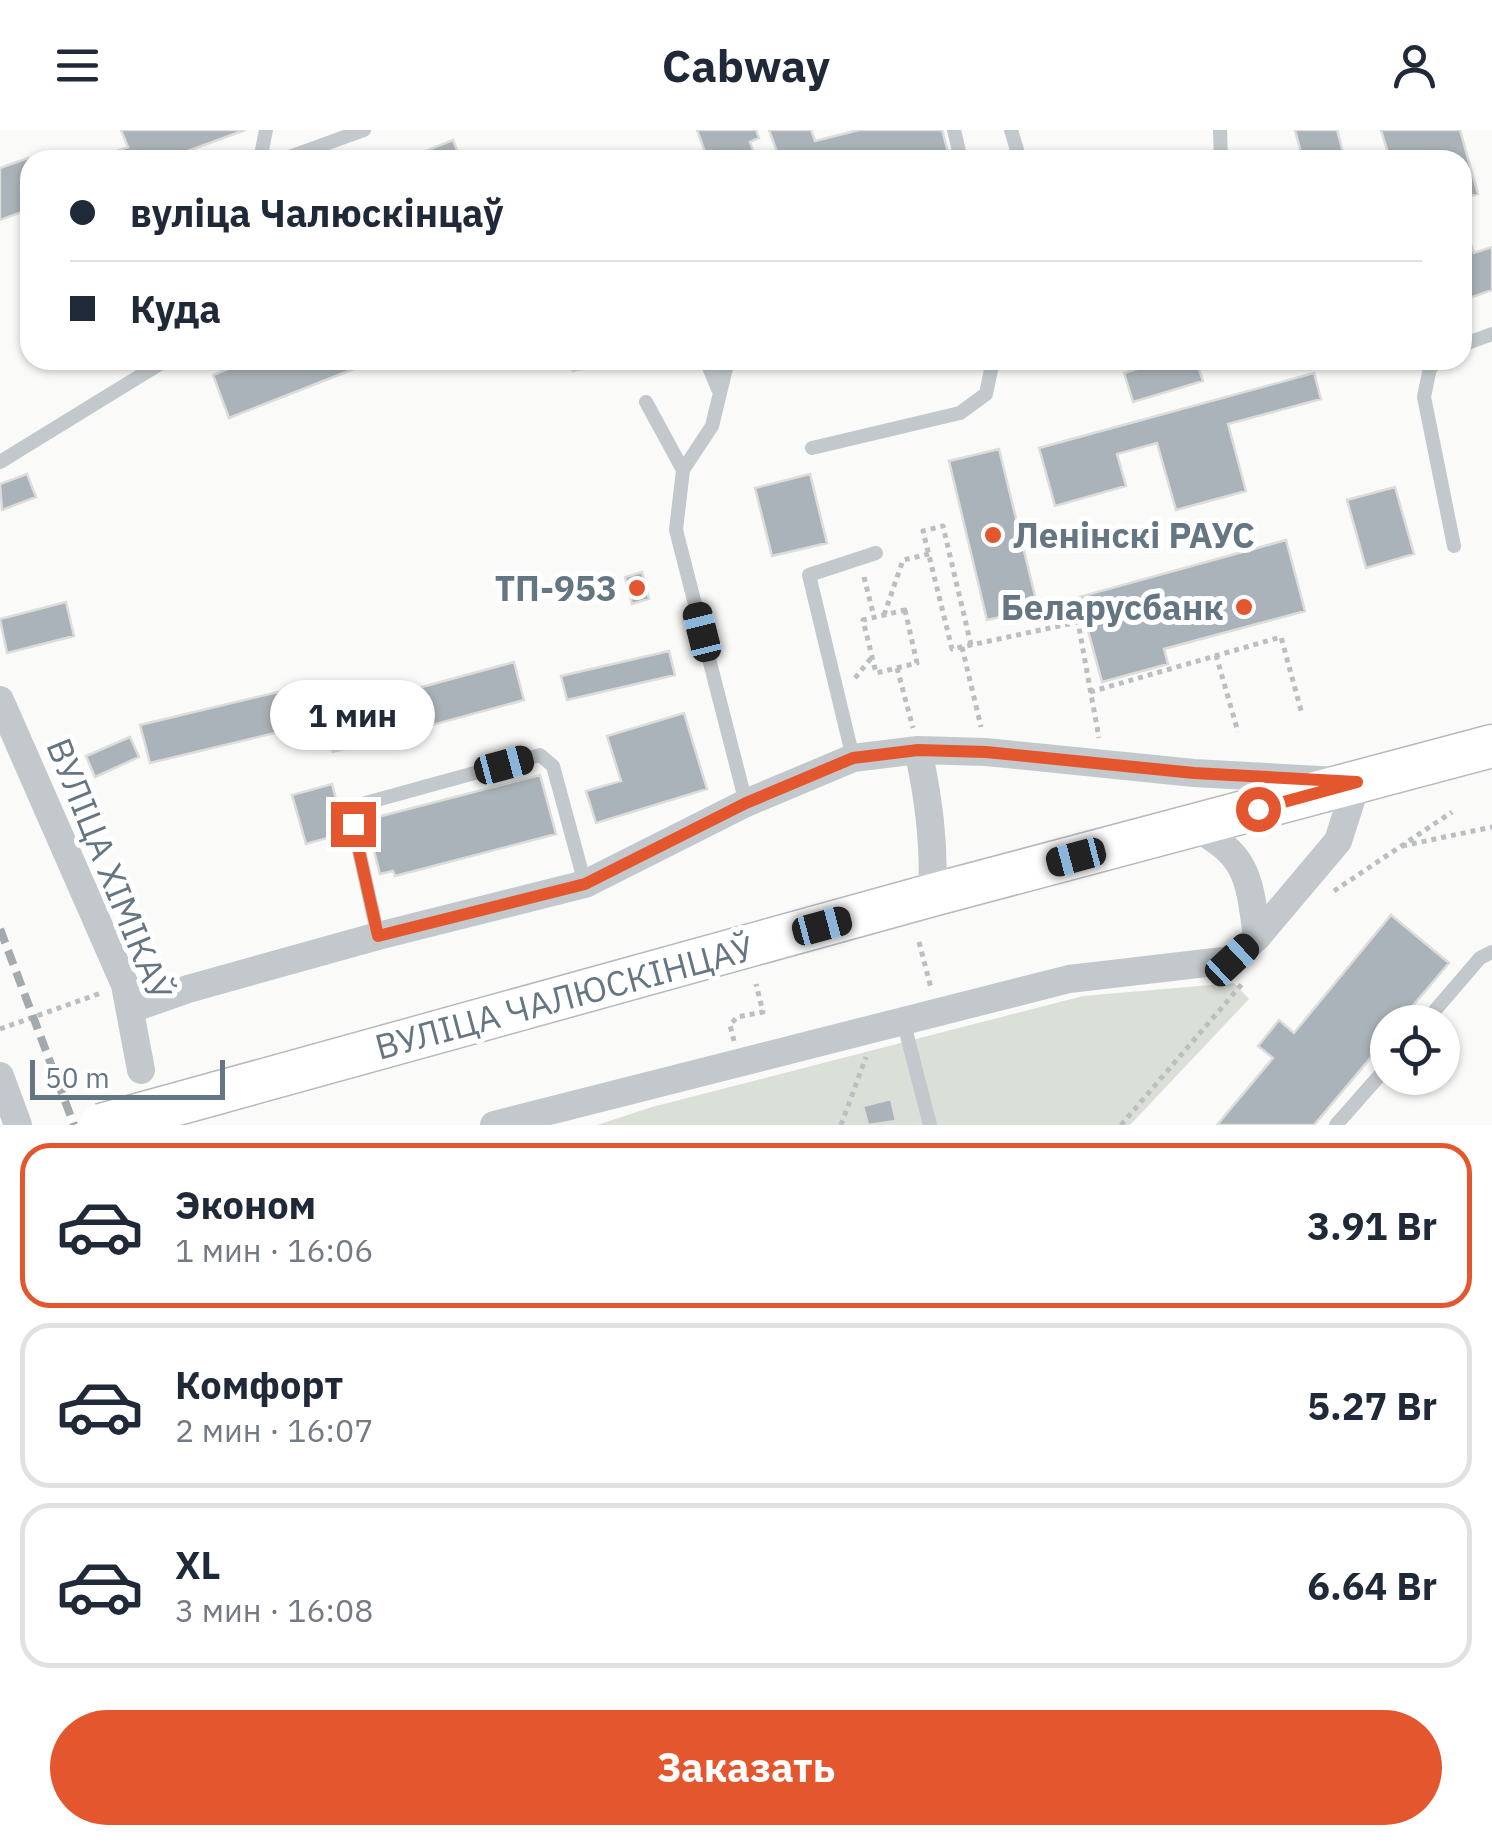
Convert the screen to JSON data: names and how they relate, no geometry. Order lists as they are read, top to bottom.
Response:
{
  "streets": {
    "main road": ["ВУЛІЦА ЧАЛЮСКІНЦАЎ"],
    "street": ["ВУЛІЦА ХІМІКАЎ"]
  },
  "places": ["Ленінскі РАУС", "ТП-953", "Беларусбанк"],
  "scale_bar": "50 m",
  "page": {
    "header": "Cabway",
    "banner": ["вуліца Чалюскінцаў", "Куда"],
    "bubble": "1 мин",
    "scale": "50 m",
    "list": [
      {
        "name": "Эконом",
        "note": "1 мин · 16:06",
        "value": "3.91 Br"
      },
      {
        "name": "Комфорт",
        "note": "2 мин · 16:07",
        "value": "5.27 Br"
      },
      {
        "name": "XL",
        "note": "3 мин · 16:08",
        "value": "6.64 Br"
      }
    ],
    "buttons": "Заказать"
  }
}
